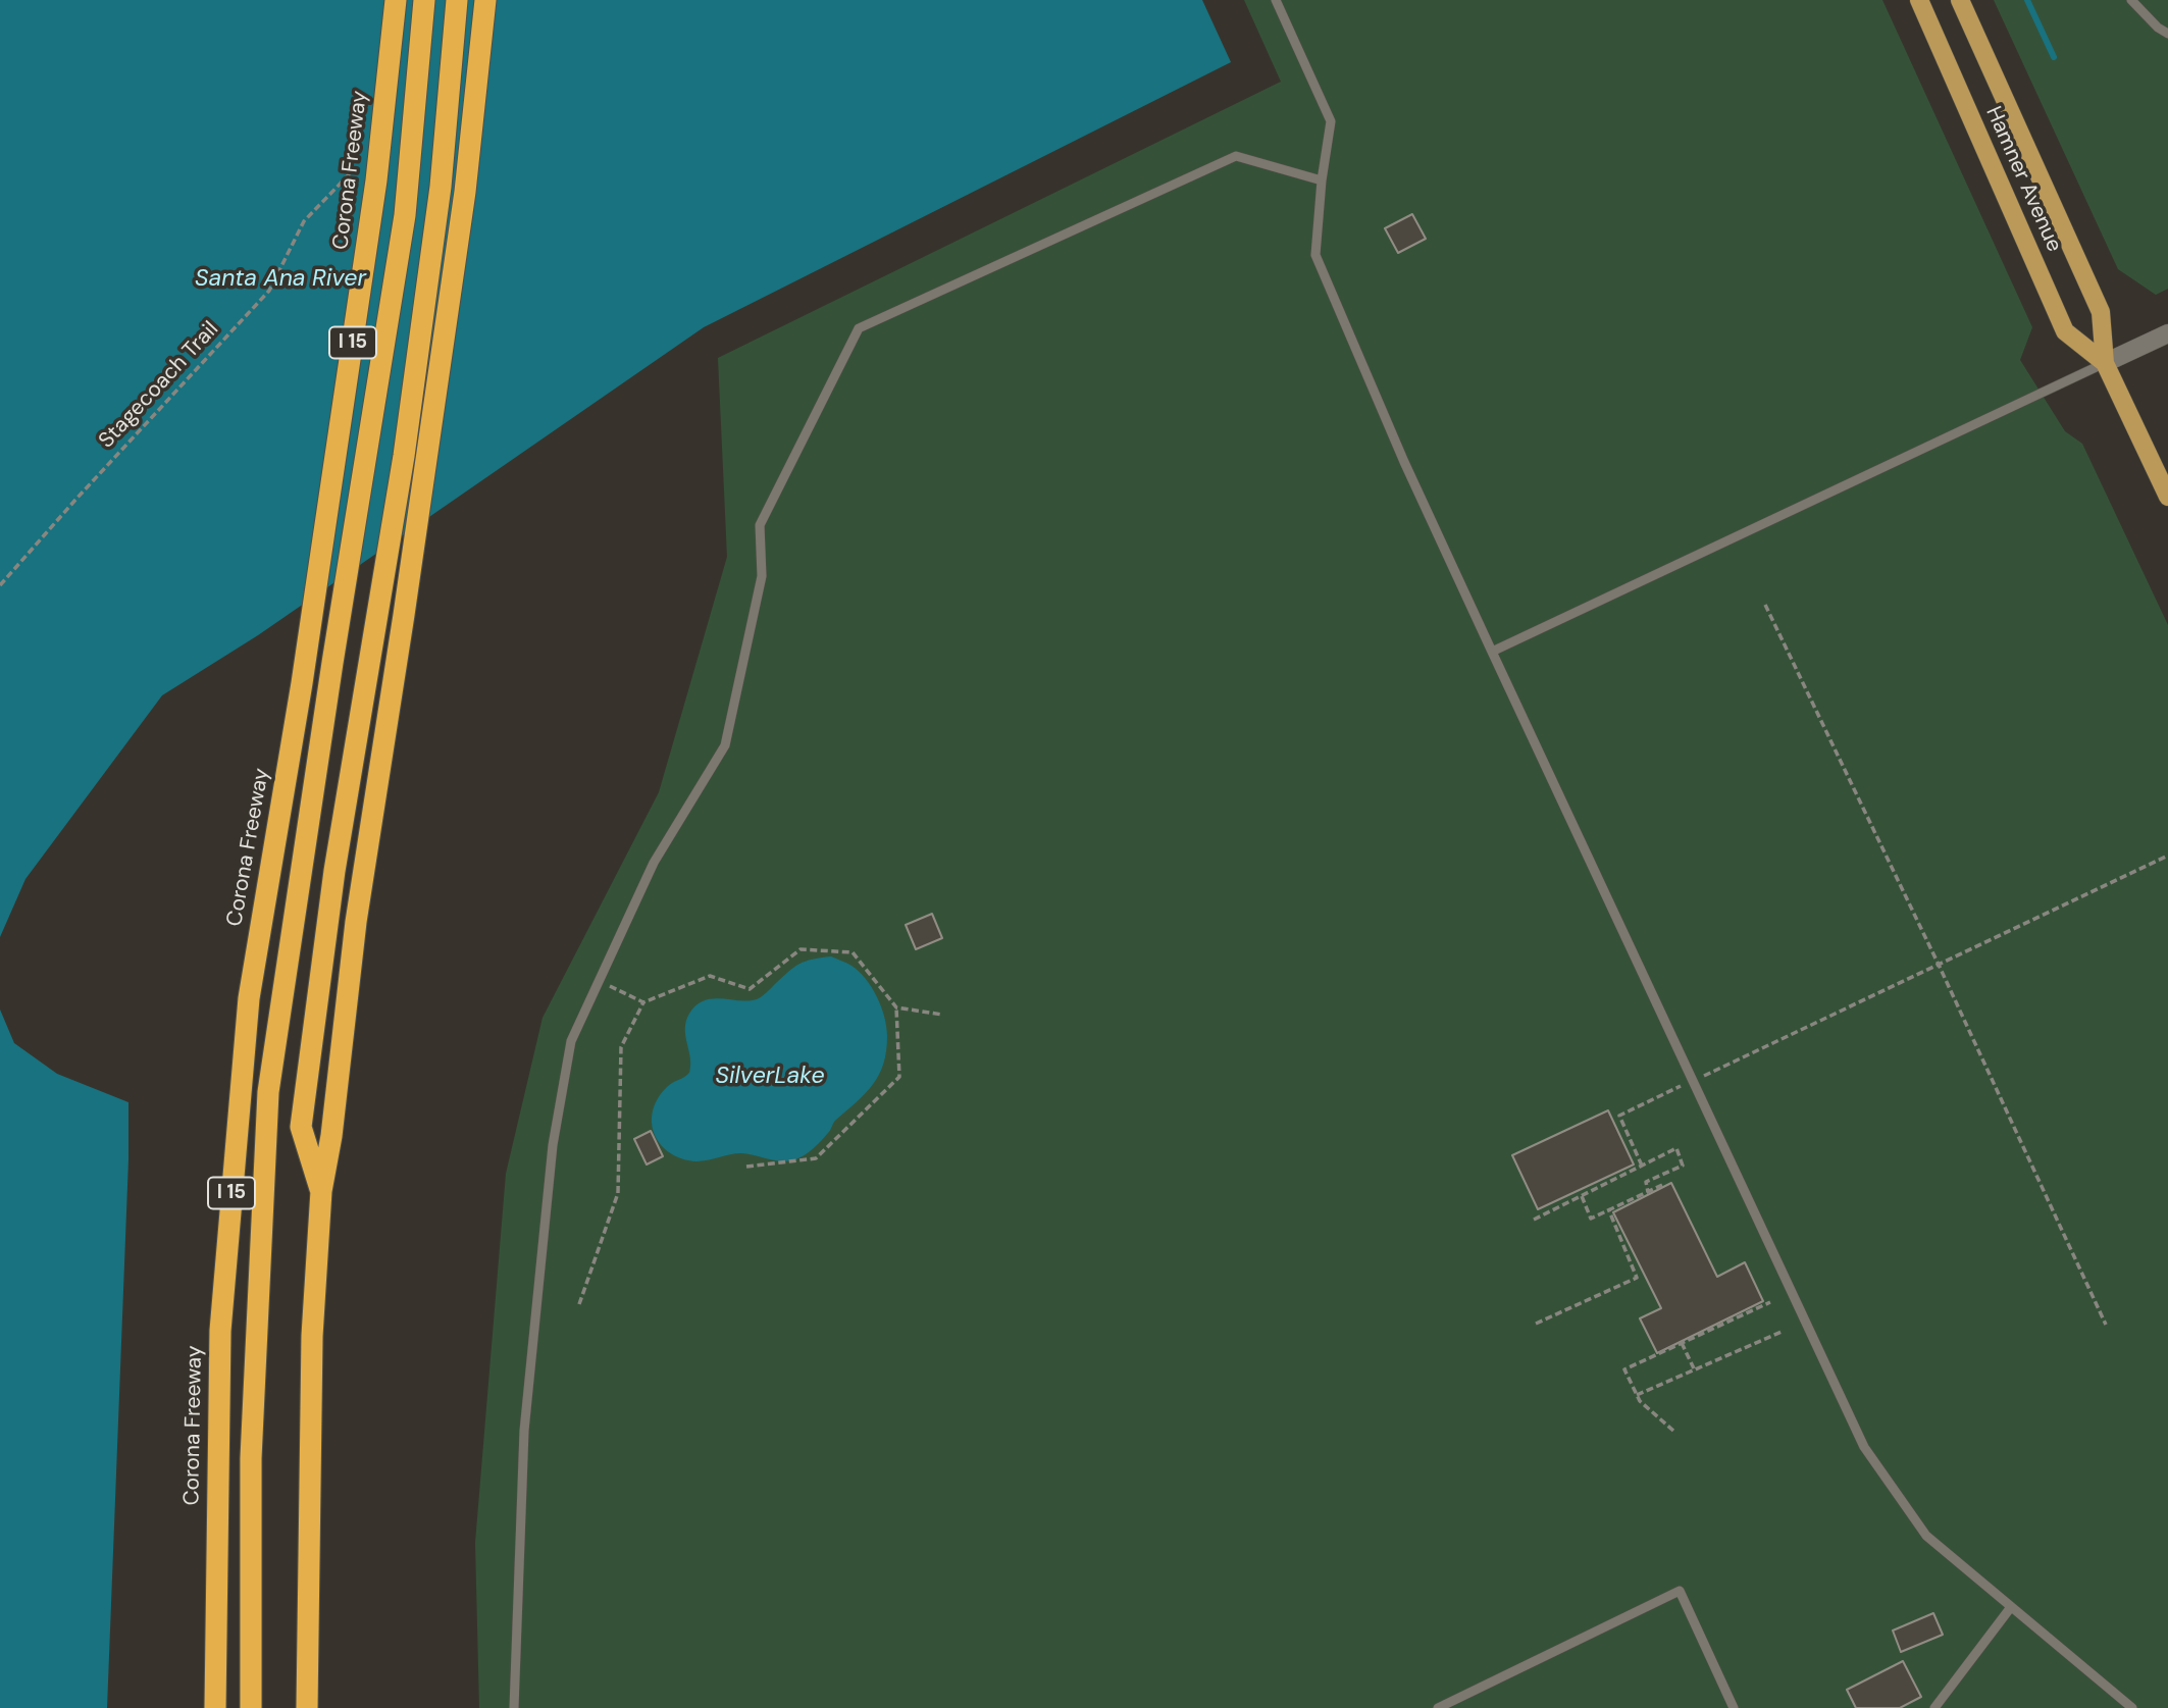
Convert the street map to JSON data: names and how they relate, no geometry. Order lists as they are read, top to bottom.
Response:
{
  "streets": {
    "highway": ["Corona Freeway", "I 15"],
    "main road": ["Hamner Avenue"],
    "path": ["Stagecoach Trail"]
  },
  "water": ["Santa Ana River", "SilverLake"]
}
